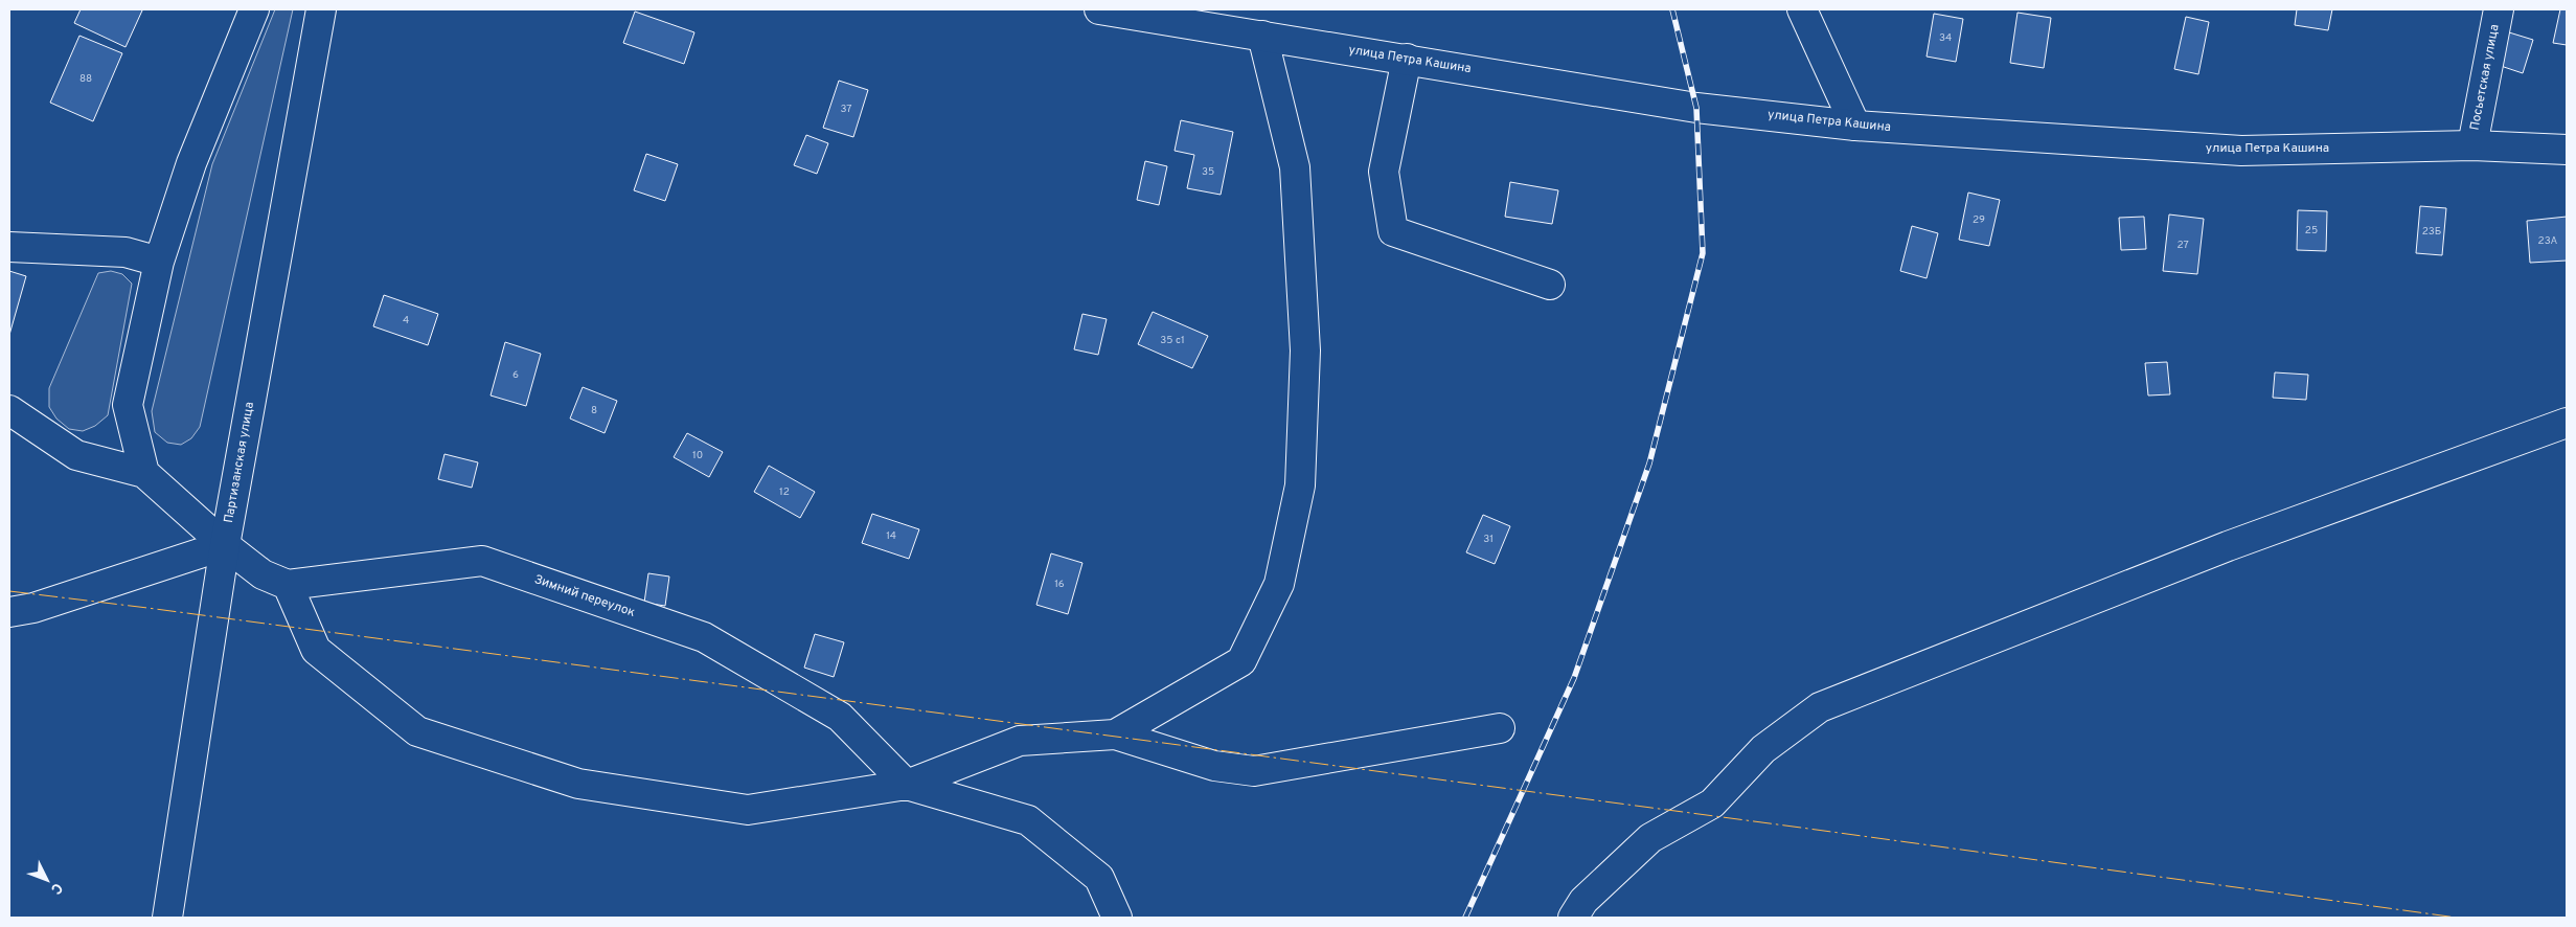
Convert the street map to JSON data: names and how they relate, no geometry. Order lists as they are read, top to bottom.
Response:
{
  "streets": {
    "main road": [
      "улица Петра Кашина",
      "Посьетская улица",
      "Партизанская улица",
      "Зимний переулок"
    ]
  },
  "crossings": [
    ["улица Петра Кашина", "Посьетская улица"],
    ["Партизанская улица", "Зимний переулок"]
  ],
  "house_numbers": [
    "34",
    "88",
    "37",
    "35",
    "29",
    "25",
    "23Б",
    "23А",
    "27",
    "4",
    "35 с1",
    "6",
    "8",
    "10",
    "12",
    "14",
    "31",
    "16"
  ],
  "north": "bottom right"
}
